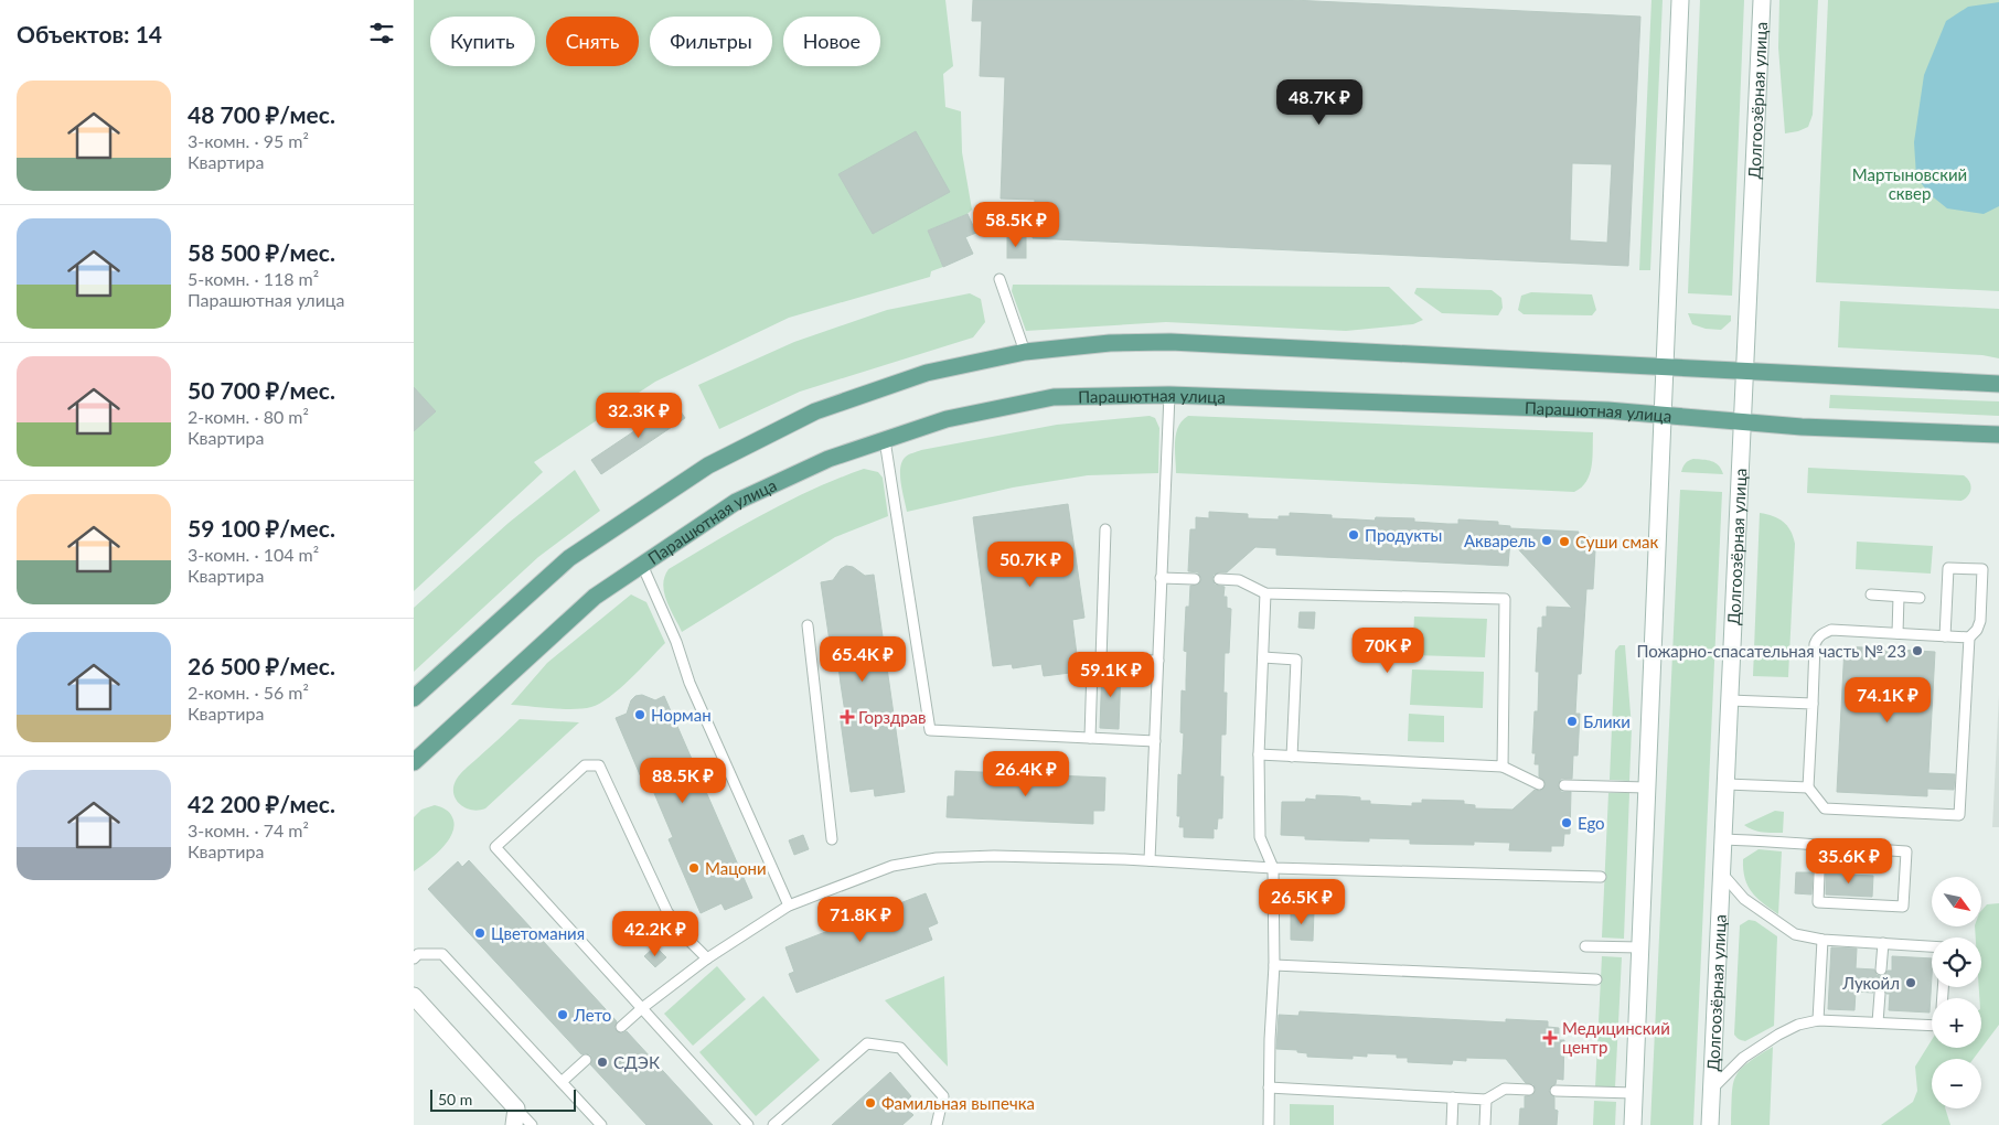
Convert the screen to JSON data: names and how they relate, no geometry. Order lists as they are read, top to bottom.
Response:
{
  "streets": {
    "main road": ["Долгоозёрная улица", "Парашютная улица"]
  },
  "crossings": [
    ["Долгоозёрная улица", "Парашютная улица"]
  ],
  "parks": ["Мартыновский сквер"],
  "places": {
    "other": [
      "Продукты",
      "Акварель",
      "Суши смак",
      "Пожарно-спасательная часть № 23",
      "Норман",
      "Блики",
      "Ego",
      "Мацони",
      "Цветомания",
      "Лукойл",
      "Лето",
      "СДЭК",
      "Фамильная выпечка"
    ],
    "health": ["Горздрав", "Медицинский центр"]
  },
  "scale_bar": "50 m",
  "north": "bottom right",
  "page": {
    "heading": "Объектов: 14",
    "chip": [
      "Купить",
      "Снять",
      "Фильтры",
      "Новое"
    ],
    "list": [
      {
        "name": "48 700 ₽/мес.",
        "note": "3-комн. · 95 m² · Квартира"
      },
      {
        "name": "58 500 ₽/мес.",
        "note": "5-комн. · 118 m² · Парашютная улица"
      },
      {
        "name": "50 700 ₽/мес.",
        "note": "2-комн. · 80 m² · Квартира"
      },
      {
        "name": "59 100 ₽/мес.",
        "note": "3-комн. · 104 m² · Квартира"
      },
      {
        "name": "26 500 ₽/мес.",
        "note": "2-комн. · 56 m² · Квартира"
      },
      {
        "name": "42 200 ₽/мес.",
        "note": "3-комн. · 74 m² · Квартира"
      }
    ],
    "price": [
      "48.7K ₽",
      "58.5K ₽",
      "32.3K ₽",
      "50.7K ₽",
      "70K ₽",
      "65.4K ₽",
      "59.1K ₽",
      "74.1K ₽",
      "26.4K ₽",
      "88.5K ₽",
      "35.6K ₽",
      "26.5K ₽",
      "71.8K ₽",
      "42.2K ₽"
    ],
    "map_buttons": ["+", "−"],
    "scale": "50 m"
  }
}
